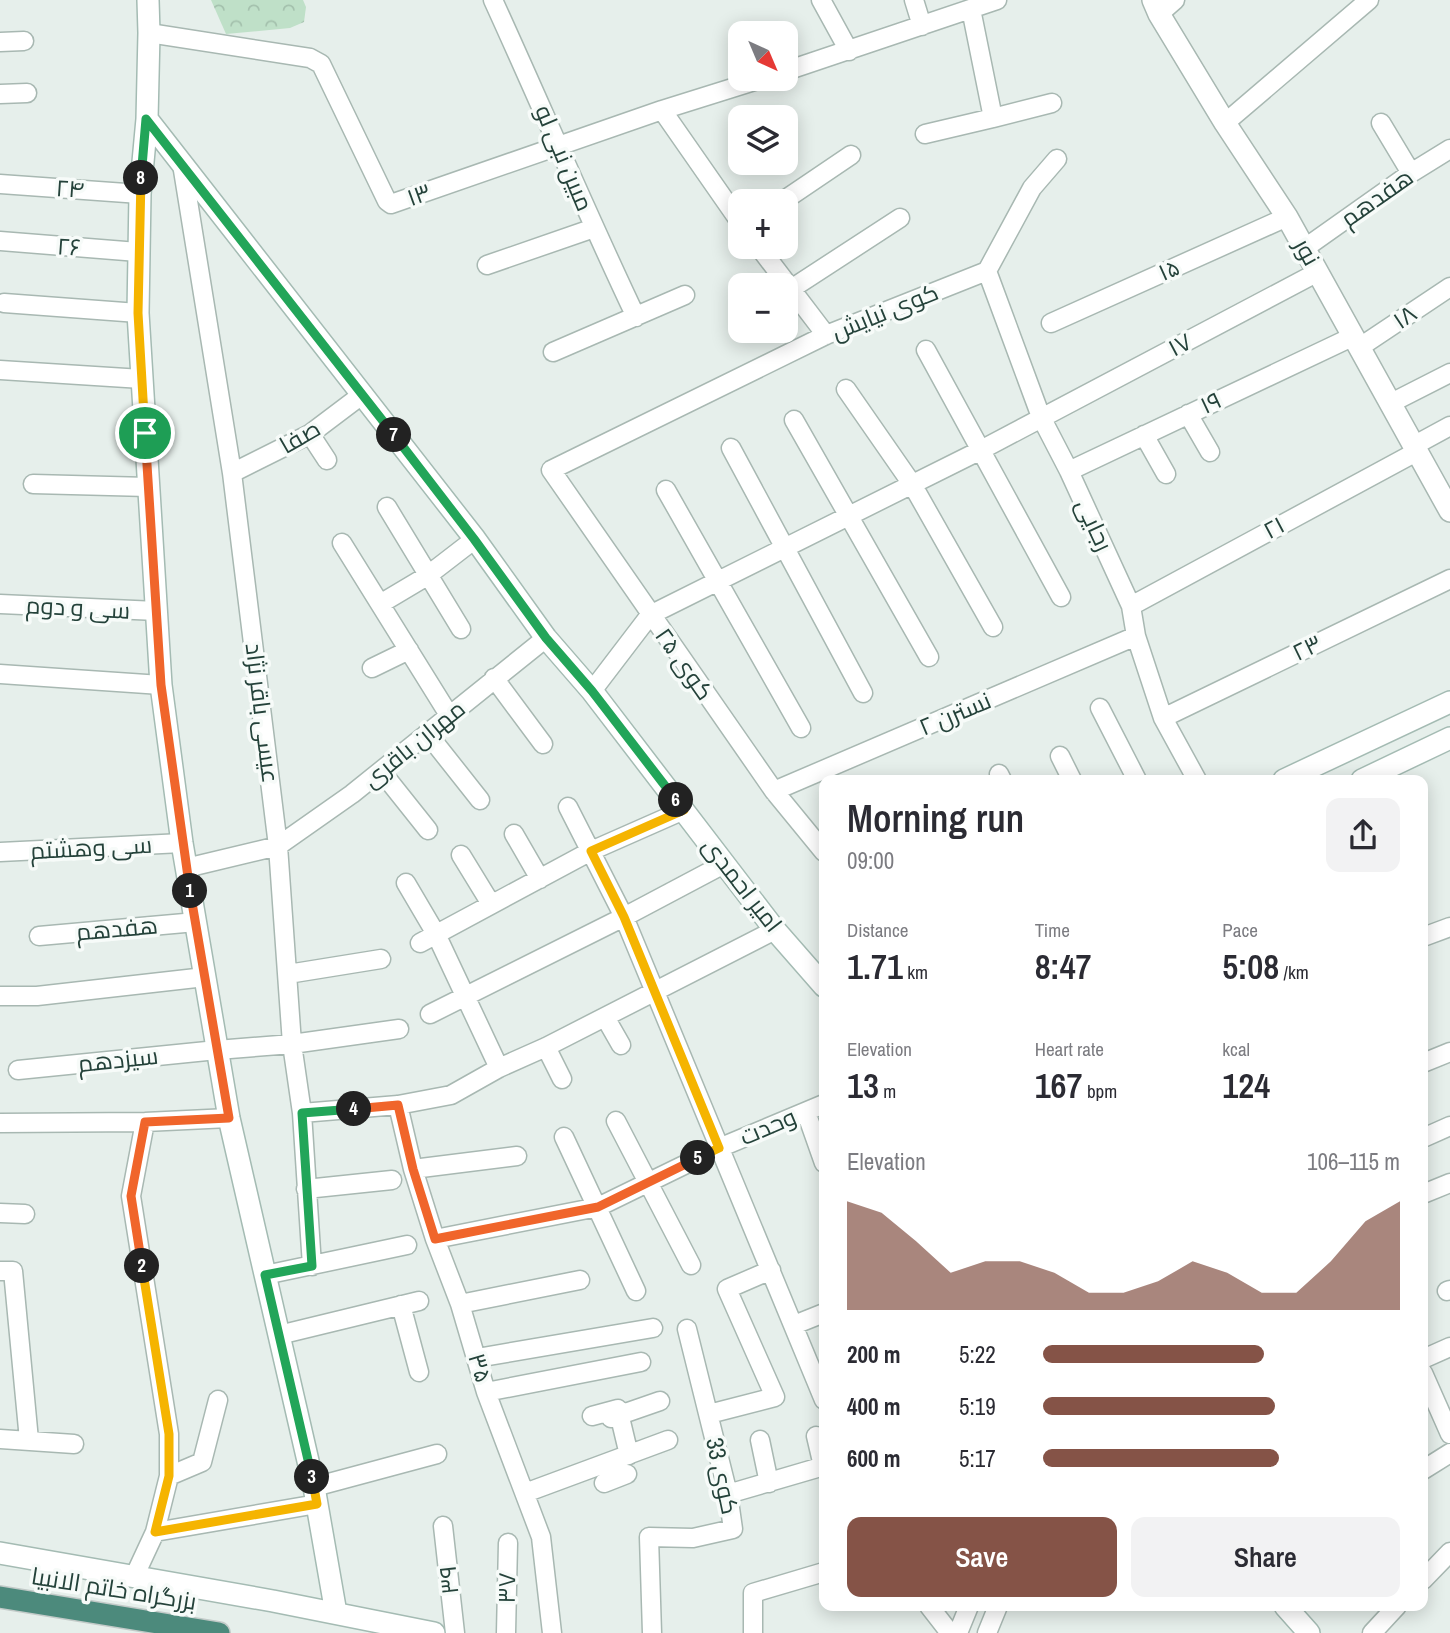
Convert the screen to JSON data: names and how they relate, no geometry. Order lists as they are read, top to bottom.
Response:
{
  "streets": {
    "highway": ["بزرگراه خاتم الانبیا"],
    "main road": ["نور", "امیر احمدی"],
    "street": [
      "مبین نبی لو",
      "۲۴",
      "۱۳",
      "هفدهم",
      "۲۶",
      "۱۵",
      "کوی نیایش",
      "۱۸",
      "۱۷",
      "۱۹",
      "صفا",
      "رجایی",
      "۲۱",
      "سی و دوم",
      "۲۳",
      "کوی ۲۵",
      "عیسی باقر نژاد",
      "نسترن ۲",
      "مهران باقری",
      "سی وهشتم",
      "سیزدهم",
      "وحدت",
      "۳۵",
      "کوی 33",
      "۳۹",
      "۳۷"
    ]
  },
  "crossings": [
    ["مبین نبی لو", "۱۳"],
    ["هفدهم", "نور"],
    ["نور", "۱۵"],
    ["نور", "۱۸"],
    ["نور", "۱۷"],
    ["نور", "۱۹"],
    ["نور", "۲۱"],
    ["کوی نیایش", "رجایی"],
    ["کوی نیایش", "کوی ۲۵"],
    ["۱۸", "۱۹"],
    ["۱۷", "رجایی"],
    ["۱۷", "کوی ۲۵"],
    ["۱۹", "رجایی"],
    ["صفا", "عیسی باقر نژاد"],
    ["صفا", "امیر احمدی"],
    ["رجایی", "۲۱"],
    ["رجایی", "۲۳"],
    ["رجایی", "نسترن ۲"],
    ["کوی ۲۵", "نسترن ۲"],
    ["عیسی باقر نژاد", "مهران باقری"],
    ["عیسی باقر نژاد", "امیر احمدی"],
    ["عیسی باقر نژاد", "سیزدهم"],
    ["مهران باقری", "امیر احمدی"],
    ["وحدت", "۳۵"]
  ],
  "north": "bottom right",
  "page": {
    "map_buttons": ["+", "−"],
    "pins": [
      "8",
      "7",
      "6",
      "1",
      "4",
      "5",
      "2",
      "3"
    ],
    "heading": ["Morning run", "09:00"],
    "stats": [
      ["Distance", "1.71 km"],
      ["Time", "8:47"],
      ["Pace", "5:08 /km"],
      ["Elevation", "13 m"],
      ["Heart rate", "167 bpm"],
      ["kcal", "124"]
    ],
    "chart": ["Elevation", "106–115 m"],
    "list": [
      {
        "name": "200 m",
        "note": "5:22"
      },
      {
        "name": "400 m",
        "note": "5:19"
      },
      {
        "name": "600 m",
        "note": "5:17"
      }
    ],
    "buttons": ["Save", "Share"]
  }
}
